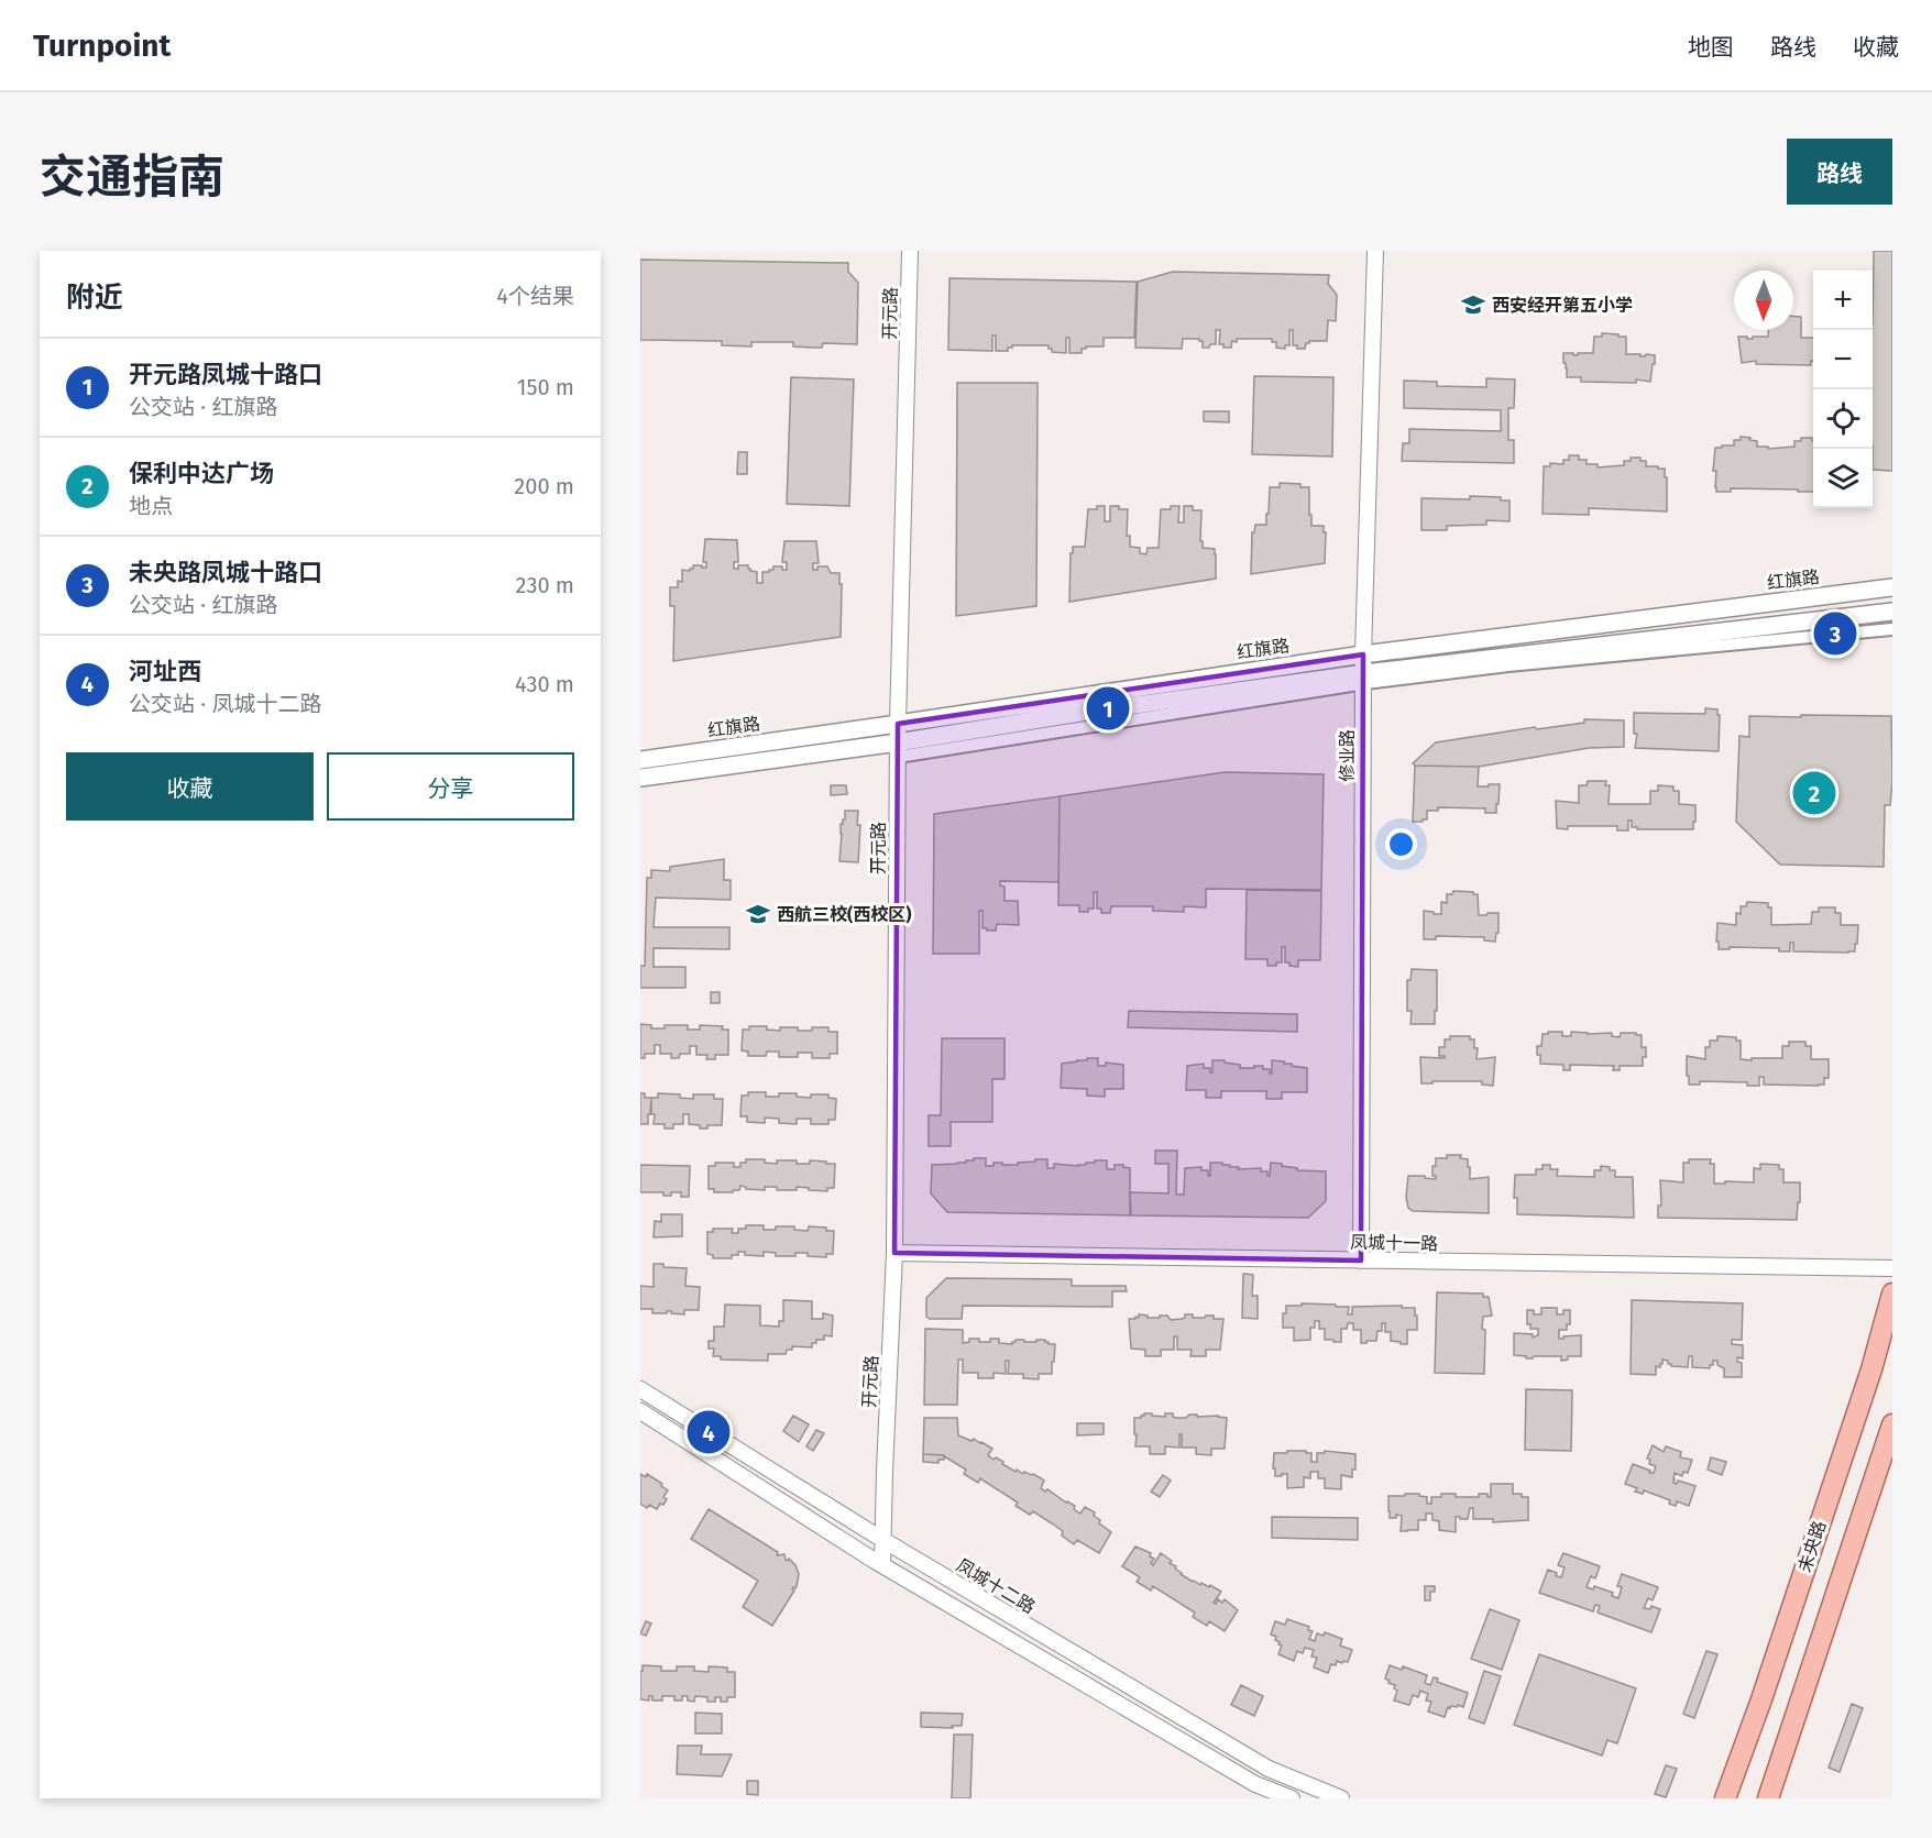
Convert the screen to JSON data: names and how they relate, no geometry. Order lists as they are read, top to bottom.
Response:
{
  "streets": {
    "main road": ["红旗路", "未央路"],
    "street": [
      "开元路",
      "修业路",
      "凤城十一路",
      "凤城十二路"
    ]
  },
  "crossings": [
    ["开元路", "红旗路"],
    ["开元路", "凤城十一路"],
    ["开元路", "凤城十二路"],
    ["红旗路", "修业路"],
    ["修业路", "凤城十一路"]
  ],
  "places": {
    "school or university": ["西安经开第五小学", "西航三校(西校区)"]
  },
  "north": "bottom",
  "page": {
    "header": "Turnpoint",
    "nav": ["地图", "路线", "收藏"],
    "title": "交通指南",
    "buttons": [
      "路线",
      ["收藏", "分享"]
    ],
    "heading": ["附近", "4个结果"],
    "map_buttons": ["+", "−"],
    "list": [
      {
        "mark": "1",
        "name": "开元路凤城十路口",
        "note": "公交站 · 红旗路",
        "value": "150 m"
      },
      {
        "mark": "2",
        "name": "保利中达广场",
        "note": "地点",
        "value": "200 m"
      },
      {
        "mark": "3",
        "name": "未央路凤城十路口",
        "note": "公交站 · 红旗路",
        "value": "230 m"
      },
      {
        "mark": "4",
        "name": "河址西",
        "note": "公交站 · 凤城十二路",
        "value": "430 m"
      }
    ],
    "pins": [
      "3",
      "1",
      "2",
      "4"
    ]
  }
}
